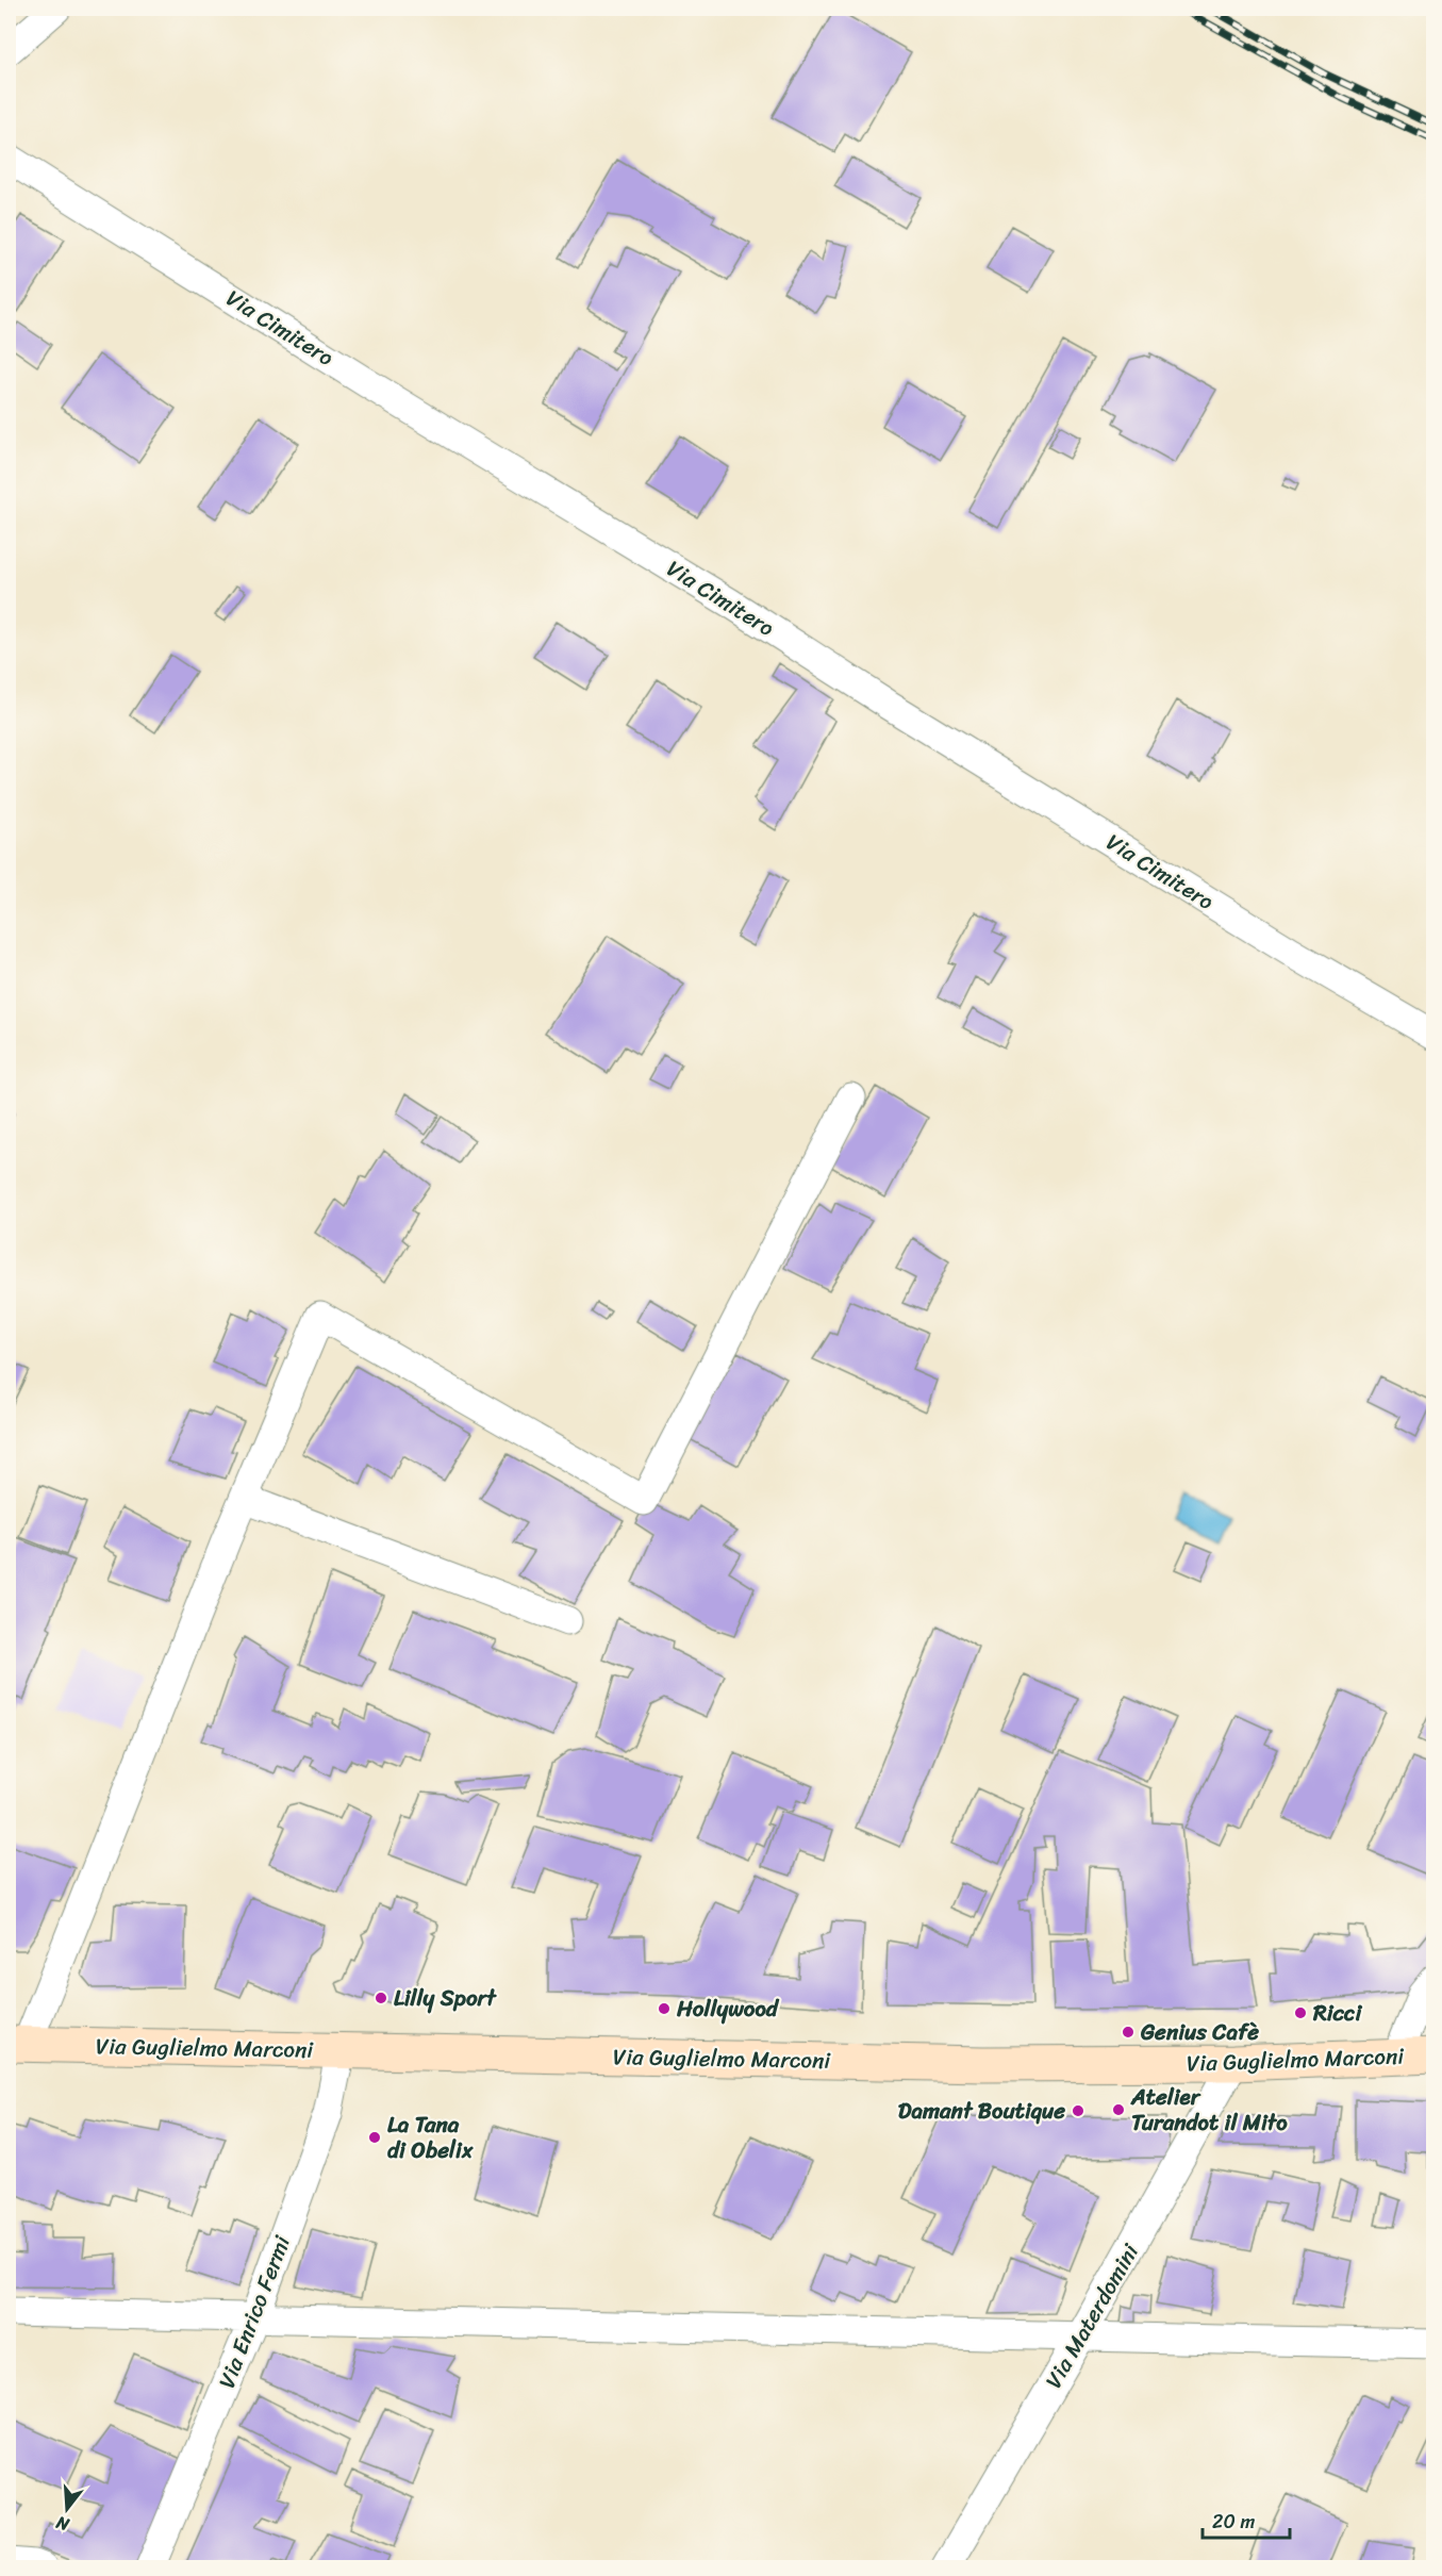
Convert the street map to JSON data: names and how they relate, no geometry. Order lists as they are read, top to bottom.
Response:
{
  "streets": {
    "street": [
      "Via Cimitero",
      "Via Guglielmo Marconi",
      "Via Enrico Fermi",
      "Via Materdomini"
    ]
  },
  "crossings": [
    ["Via Guglielmo Marconi", "Via Enrico Fermi"],
    ["Via Guglielmo Marconi", "Via Materdomini"]
  ],
  "places": [
    "Lilly Sport",
    "Hollywood",
    "Ricci",
    "Genius Cafè",
    "Atelier Turandot il Mito",
    "Damant Boutique",
    "La Tana di Obelix"
  ],
  "scale_bar": "20 m",
  "north": "bottom"
}
